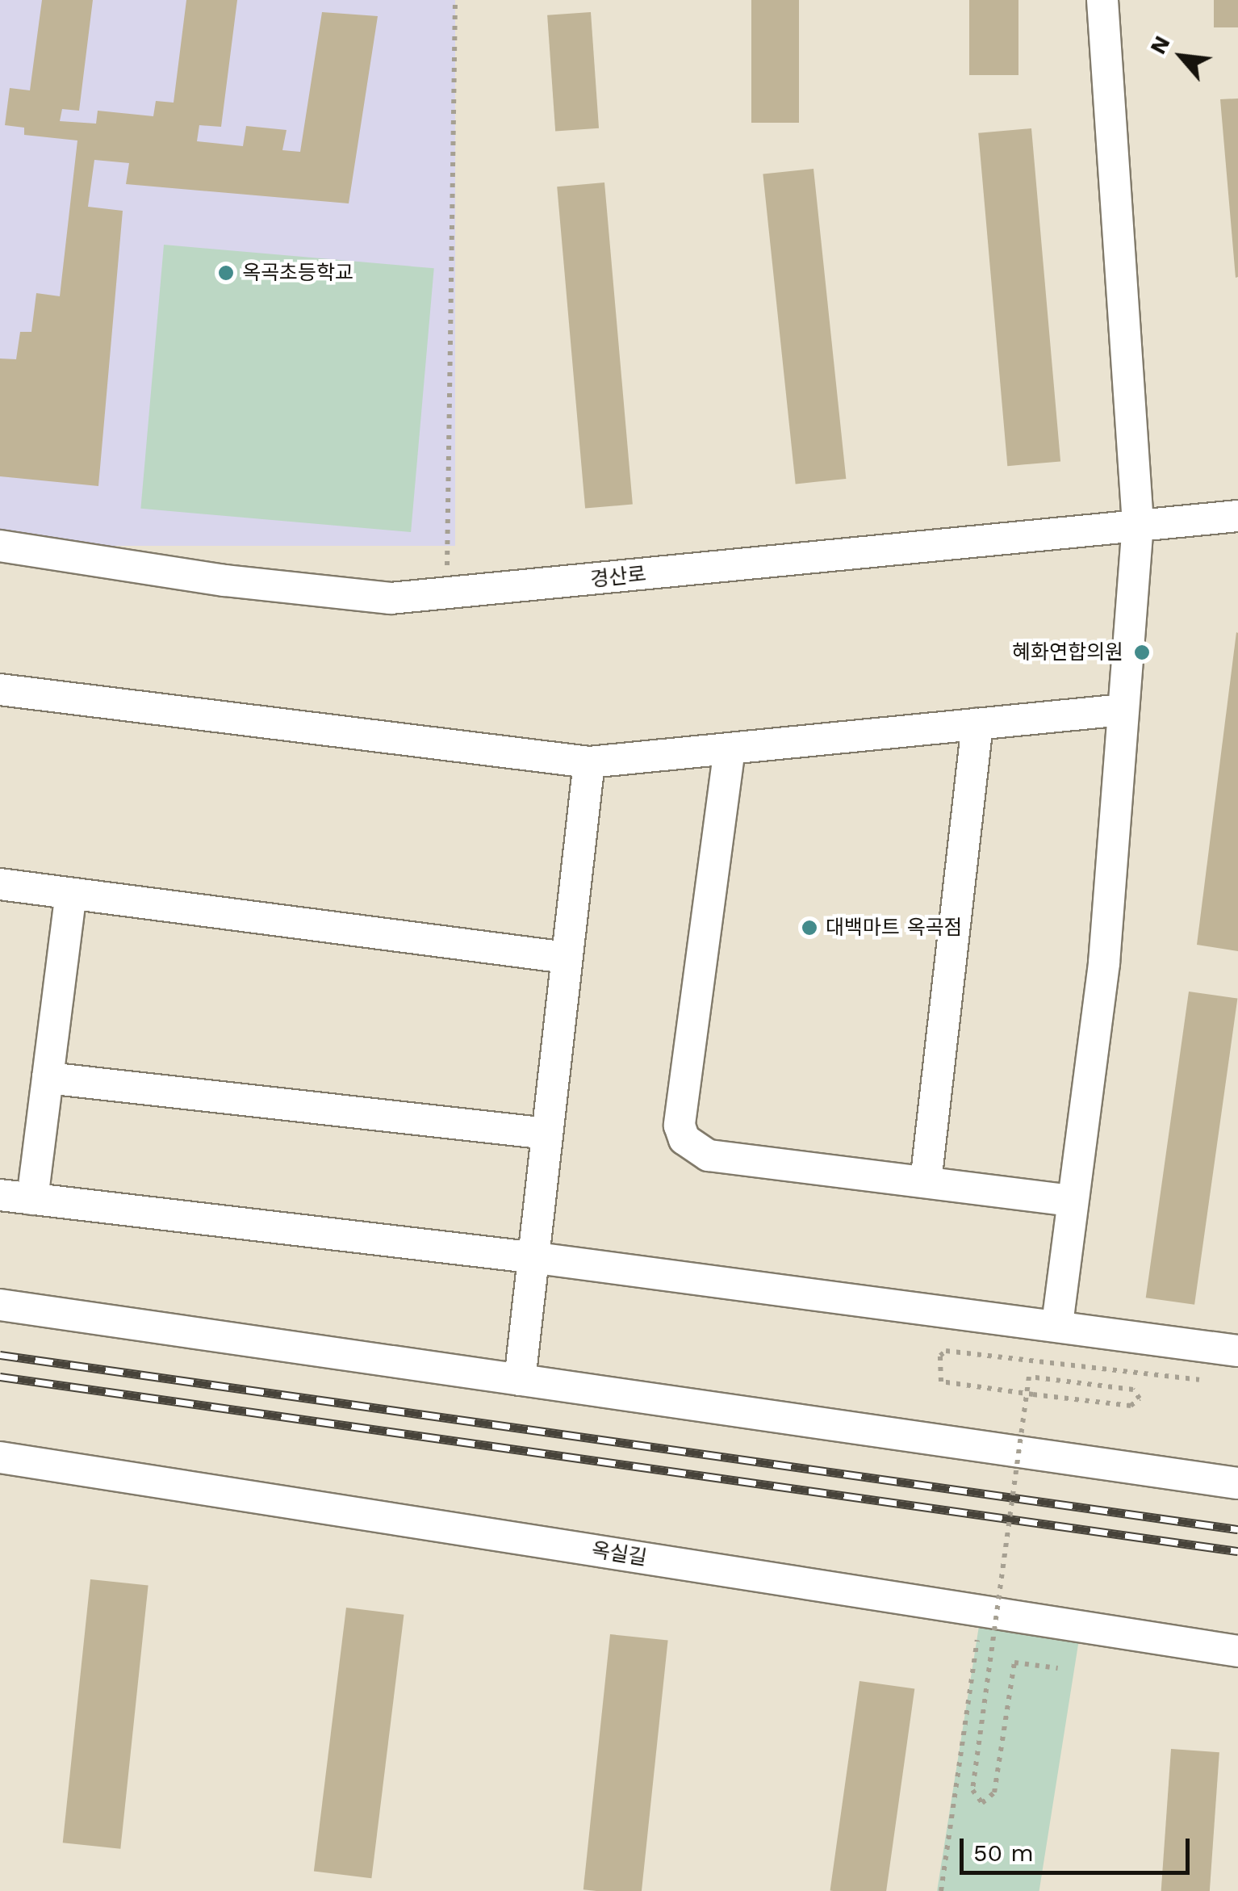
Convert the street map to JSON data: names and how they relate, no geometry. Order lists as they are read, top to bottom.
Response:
{
  "streets": {
    "street": ["경산로", "옥실길"]
  },
  "places": ["옥곡초등학교", "혜화연합의원", "대백마트 옥곡점"],
  "scale_bar": "50 m",
  "north": "top left"
}
